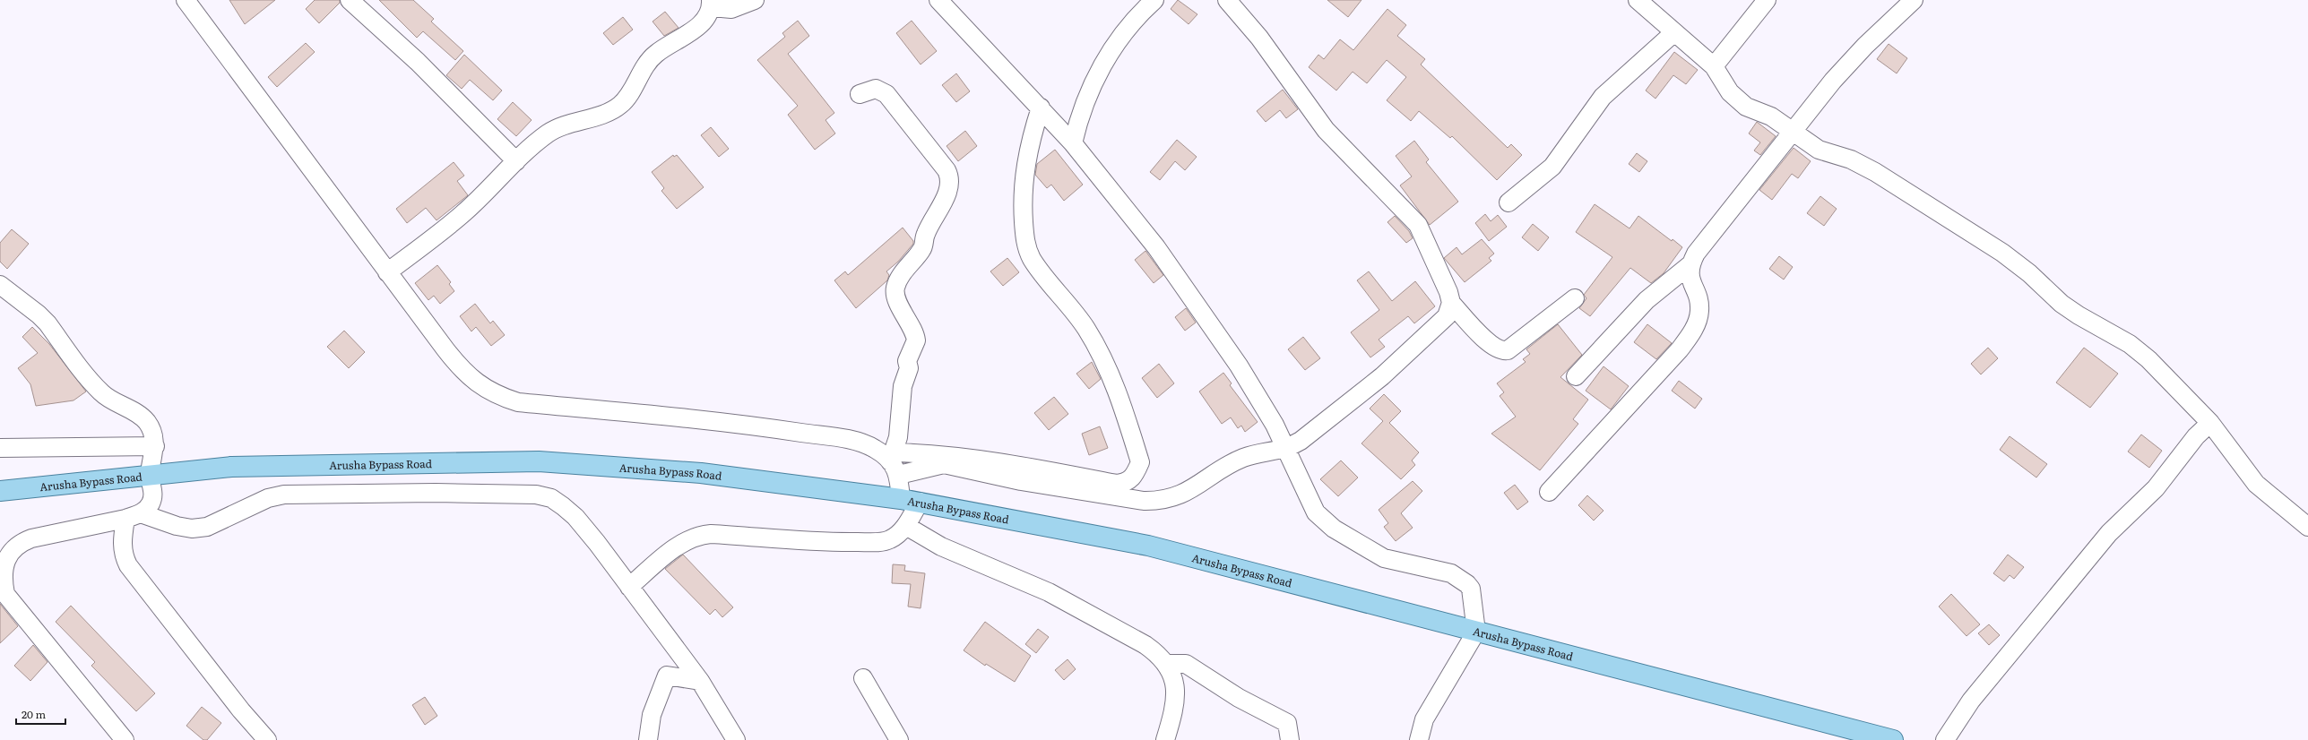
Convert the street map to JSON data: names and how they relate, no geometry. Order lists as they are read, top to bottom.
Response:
{
  "streets": {
    "main road": ["Arusha Bypass Road"]
  },
  "scale_bar": "20 m"
}
